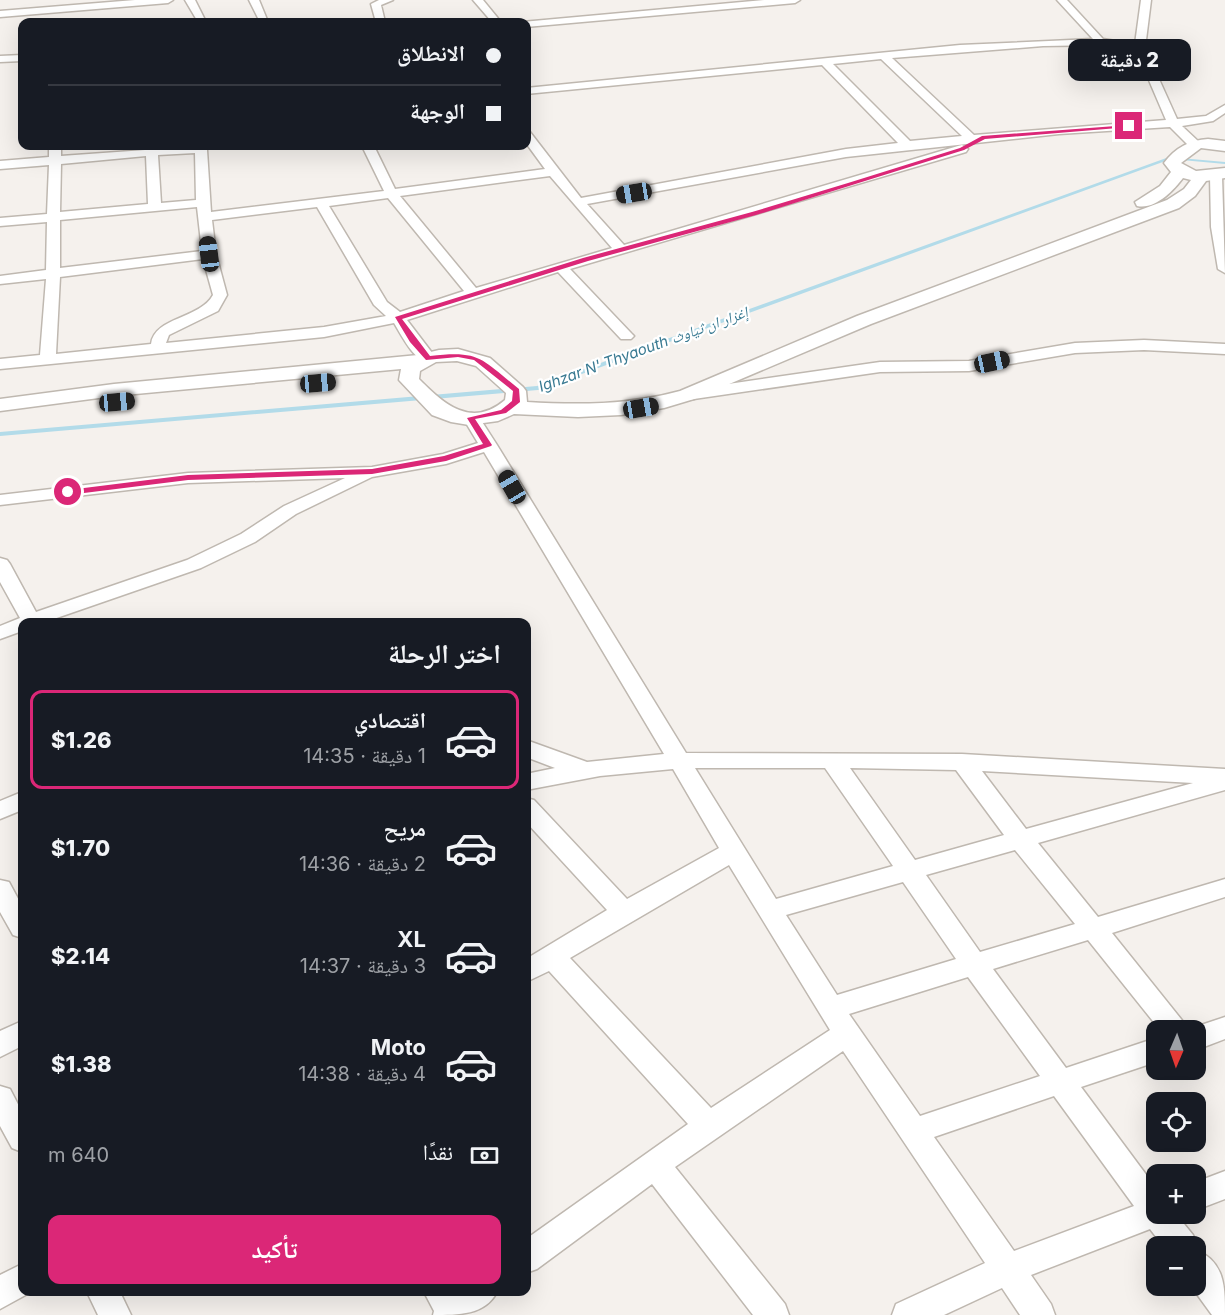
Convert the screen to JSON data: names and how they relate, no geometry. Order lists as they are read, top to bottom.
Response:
{
  "water": ["Ighzar N' Thyaouth إغزار ان ثياوث"],
  "north": "bottom",
  "page": {
    "banner": ["الانطلاق", "الوجهة"],
    "bubble": "2 دقيقة",
    "heading": "اختر الرحلة",
    "list": [
      {
        "name": "اقتصادي",
        "note": "1 دقيقة · 14:35",
        "value": "$1.26"
      },
      {
        "name": "مريح",
        "note": "2 دقيقة · 14:36",
        "value": "$1.70"
      },
      {
        "name": "XL",
        "note": "3 دقيقة · 14:37",
        "value": "$2.14"
      },
      {
        "name": "Moto",
        "note": "4 دقيقة · 14:38",
        "value": "$1.38"
      }
    ],
    "map_buttons": ["+", "−"],
    "pay": ["نقدًا", "640 m"],
    "buttons": "تأكيد"
  }
}
